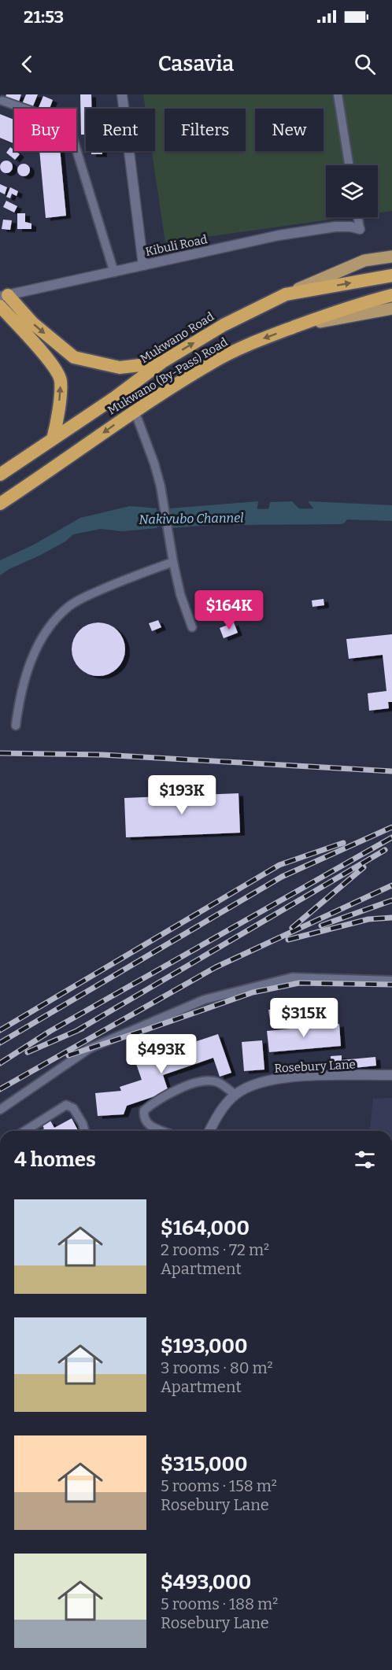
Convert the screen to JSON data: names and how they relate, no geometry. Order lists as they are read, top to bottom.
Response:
{
  "streets": {
    "highway": ["Mukwano Road", "Mukwano (By-Pass) Road"],
    "street": ["Kibuli Road", "Rosebury Lane"]
  },
  "one_way": ["Mukwano Road", "Mukwano (By-Pass) Road"],
  "water": ["Nakivubo Channel"],
  "page": {
    "status": "21:53",
    "header": "Casavia",
    "chip": [
      "Buy",
      "Rent",
      "Filters",
      "New"
    ],
    "price": [
      "$164K",
      "$193K",
      "$315K",
      "$493K"
    ],
    "heading": "4 homes",
    "list": [
      {
        "name": "$164,000",
        "note": "2 rooms · 72 m² · Apartment"
      },
      {
        "name": "$193,000",
        "note": "3 rooms · 80 m² · Apartment"
      },
      {
        "name": "$315,000",
        "note": "5 rooms · 158 m² · Rosebury Lane"
      },
      {
        "name": "$493,000",
        "note": "5 rooms · 188 m² · Rosebury Lane"
      }
    ]
  }
}
